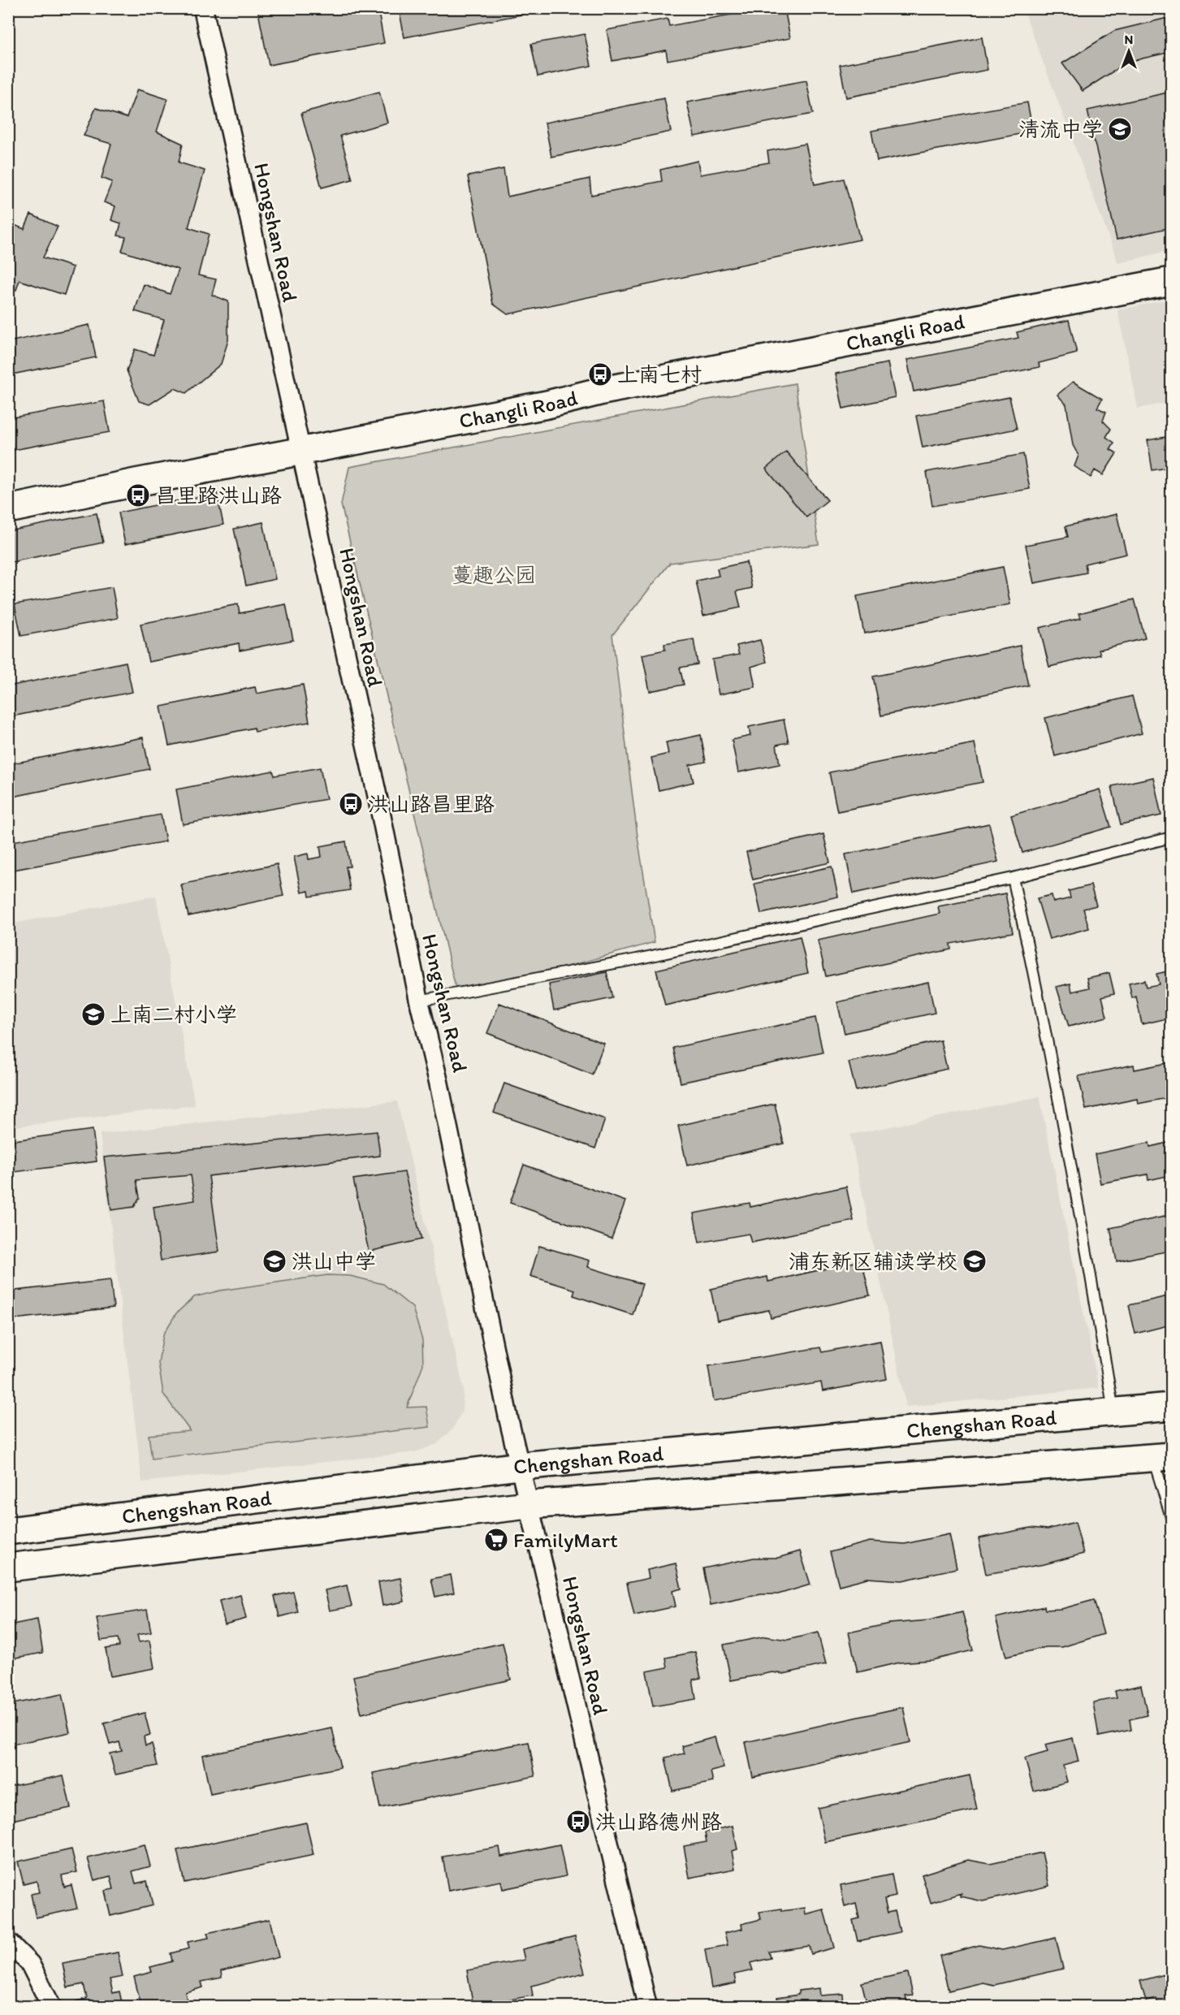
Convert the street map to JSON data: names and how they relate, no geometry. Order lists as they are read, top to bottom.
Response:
{
  "streets": {
    "main road": ["Changli Road", "Chengshan Road"],
    "street": ["Hongshan Road"]
  },
  "crossings": [
    ["Hongshan Road", "Changli Road"],
    ["Hongshan Road", "Chengshan Road"]
  ],
  "parks": ["蔓趣公园"],
  "places": {
    "school or university": [
      "清流中学",
      "上南二村小学",
      "洪山中学",
      "浦东新区辅读学校"
    ],
    "bus stop": [
      "上南七村",
      "昌里路洪山路",
      "洪山路昌里路",
      "洪山路德州路"
    ],
    "supermarket": ["FamilyMart"]
  },
  "north": "top"
}
